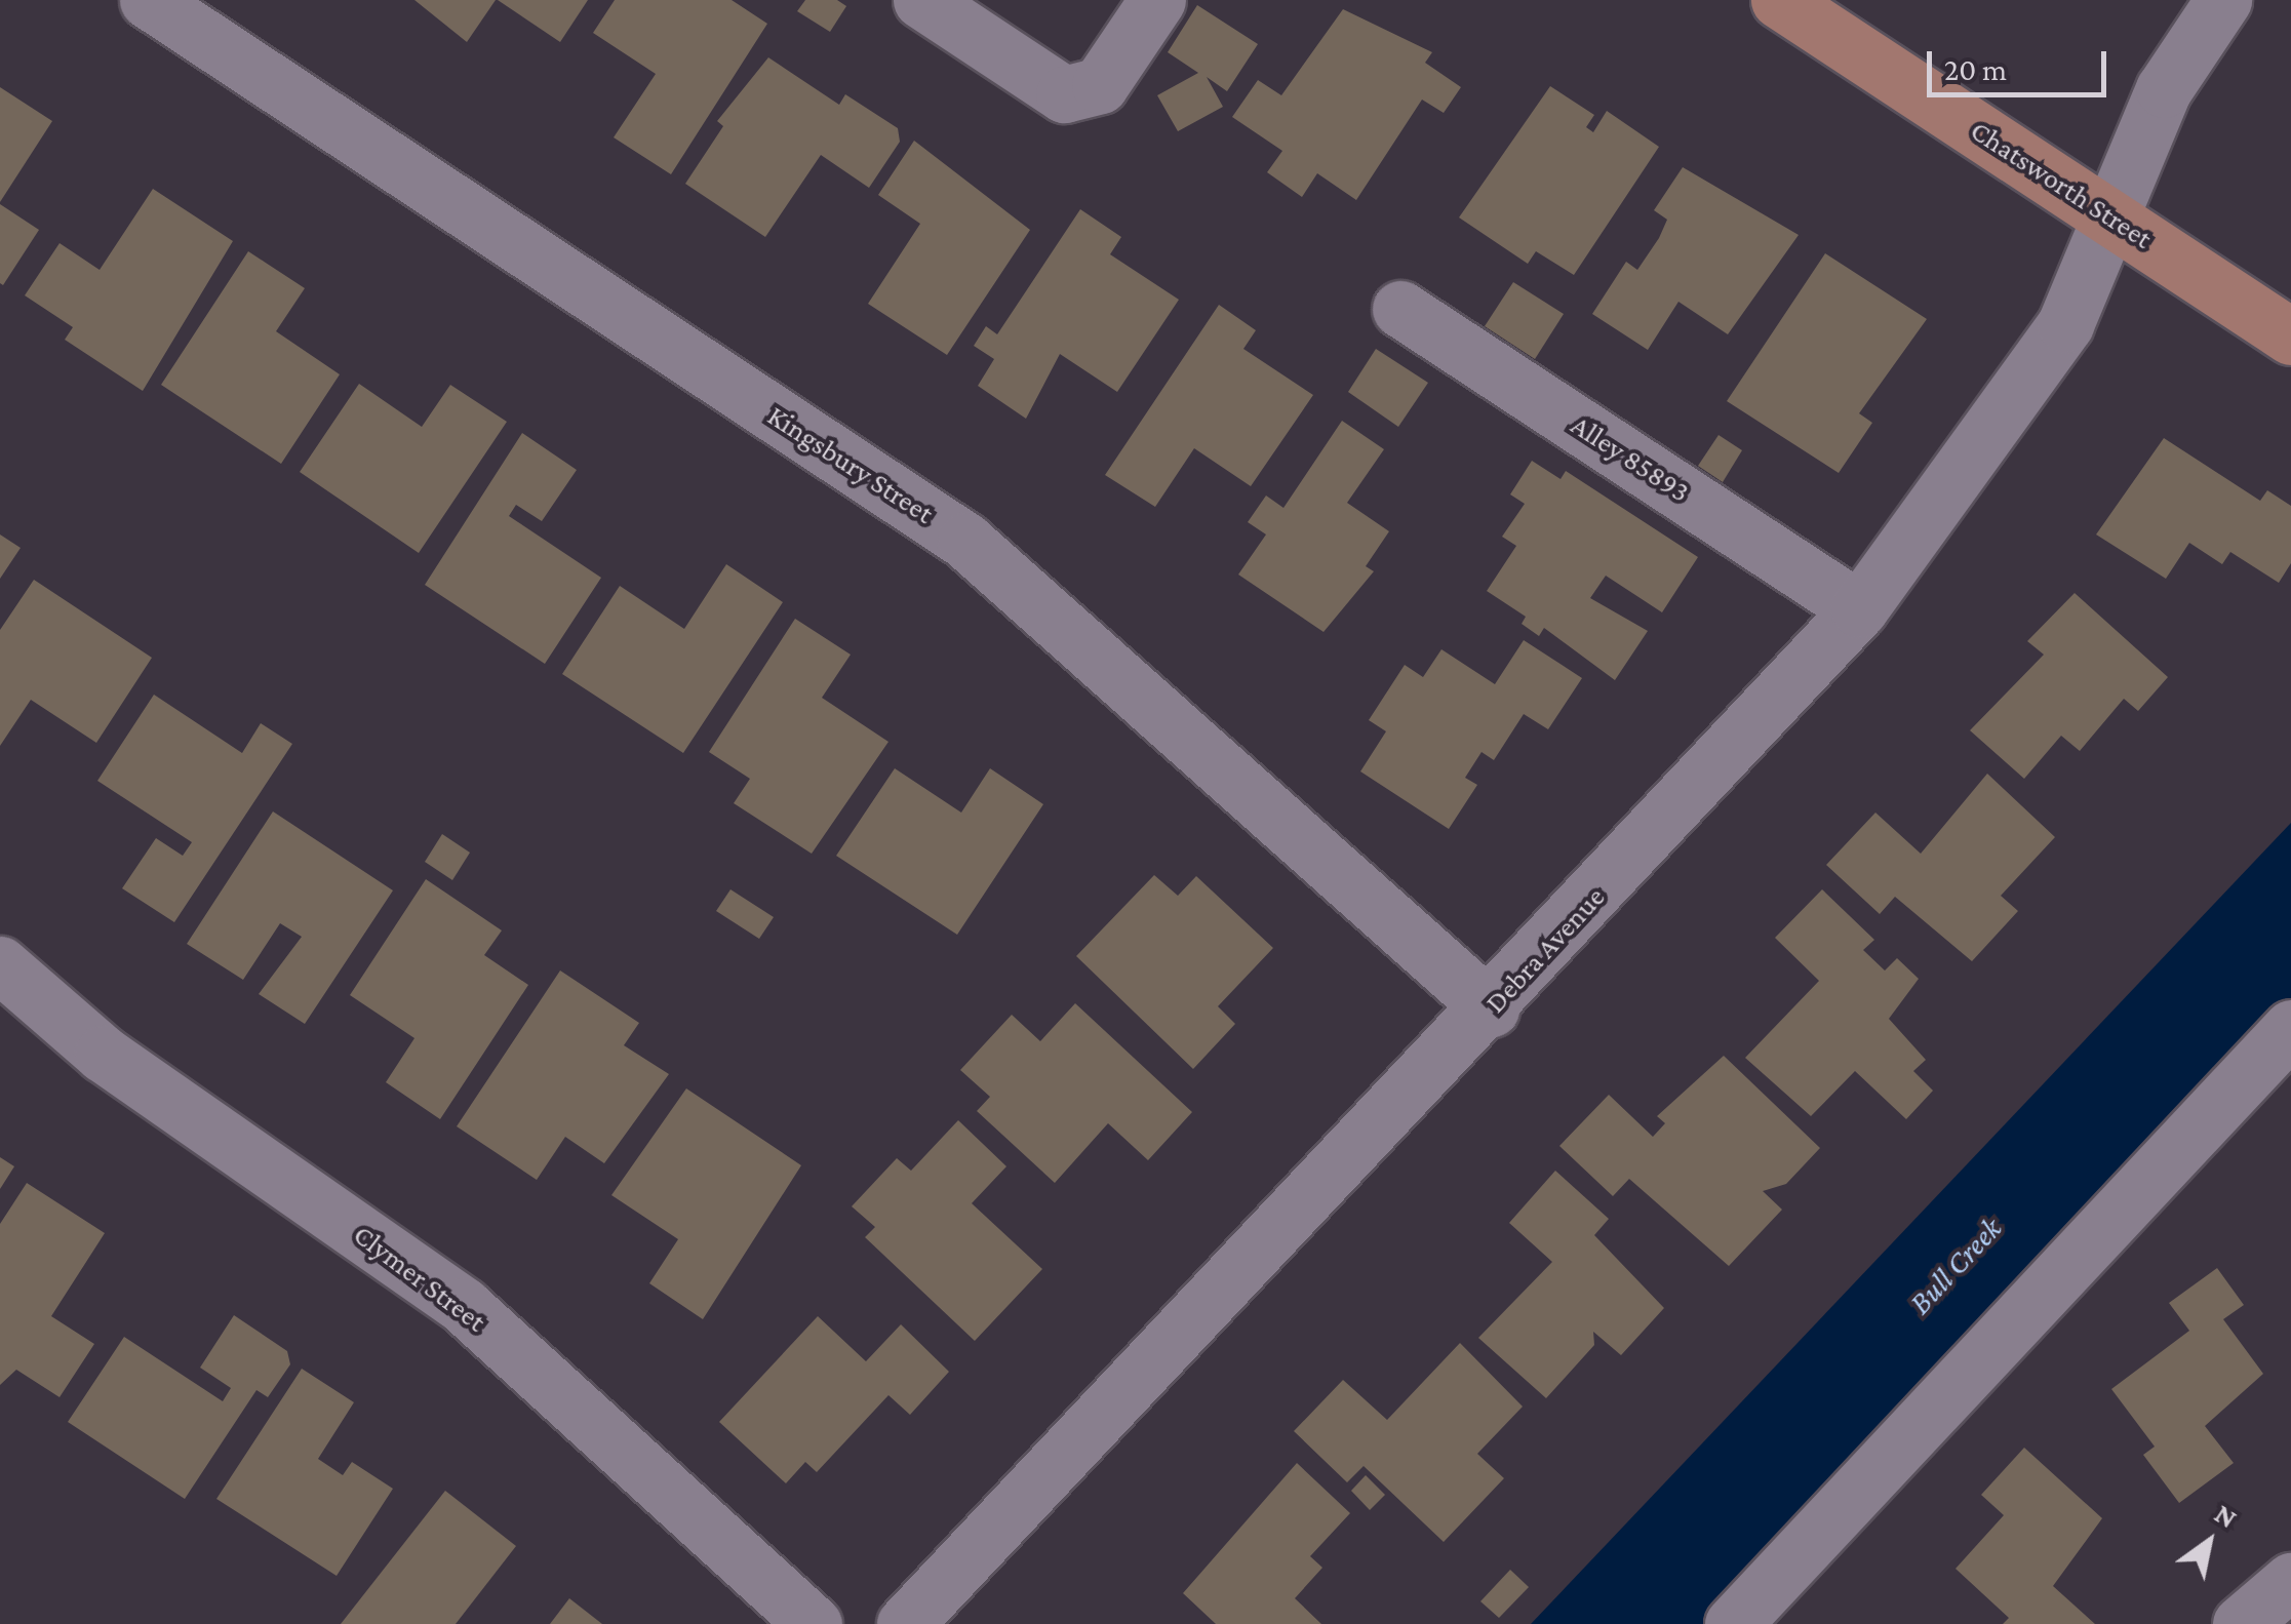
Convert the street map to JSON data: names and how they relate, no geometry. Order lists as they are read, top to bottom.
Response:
{
  "streets": {
    "main road": ["Chatsworth Street"],
    "street": [
      "Alley 85893",
      "Kingsbury Street",
      "Debra Avenue",
      "Clymer Street"
    ]
  },
  "crossings": [
    ["Chatsworth Street", "Debra Avenue"],
    ["Alley 85893", "Debra Avenue"],
    ["Kingsbury Street", "Debra Avenue"]
  ],
  "water": ["Bull Creek"],
  "scale_bar": "20 m",
  "north": "top right"
}
